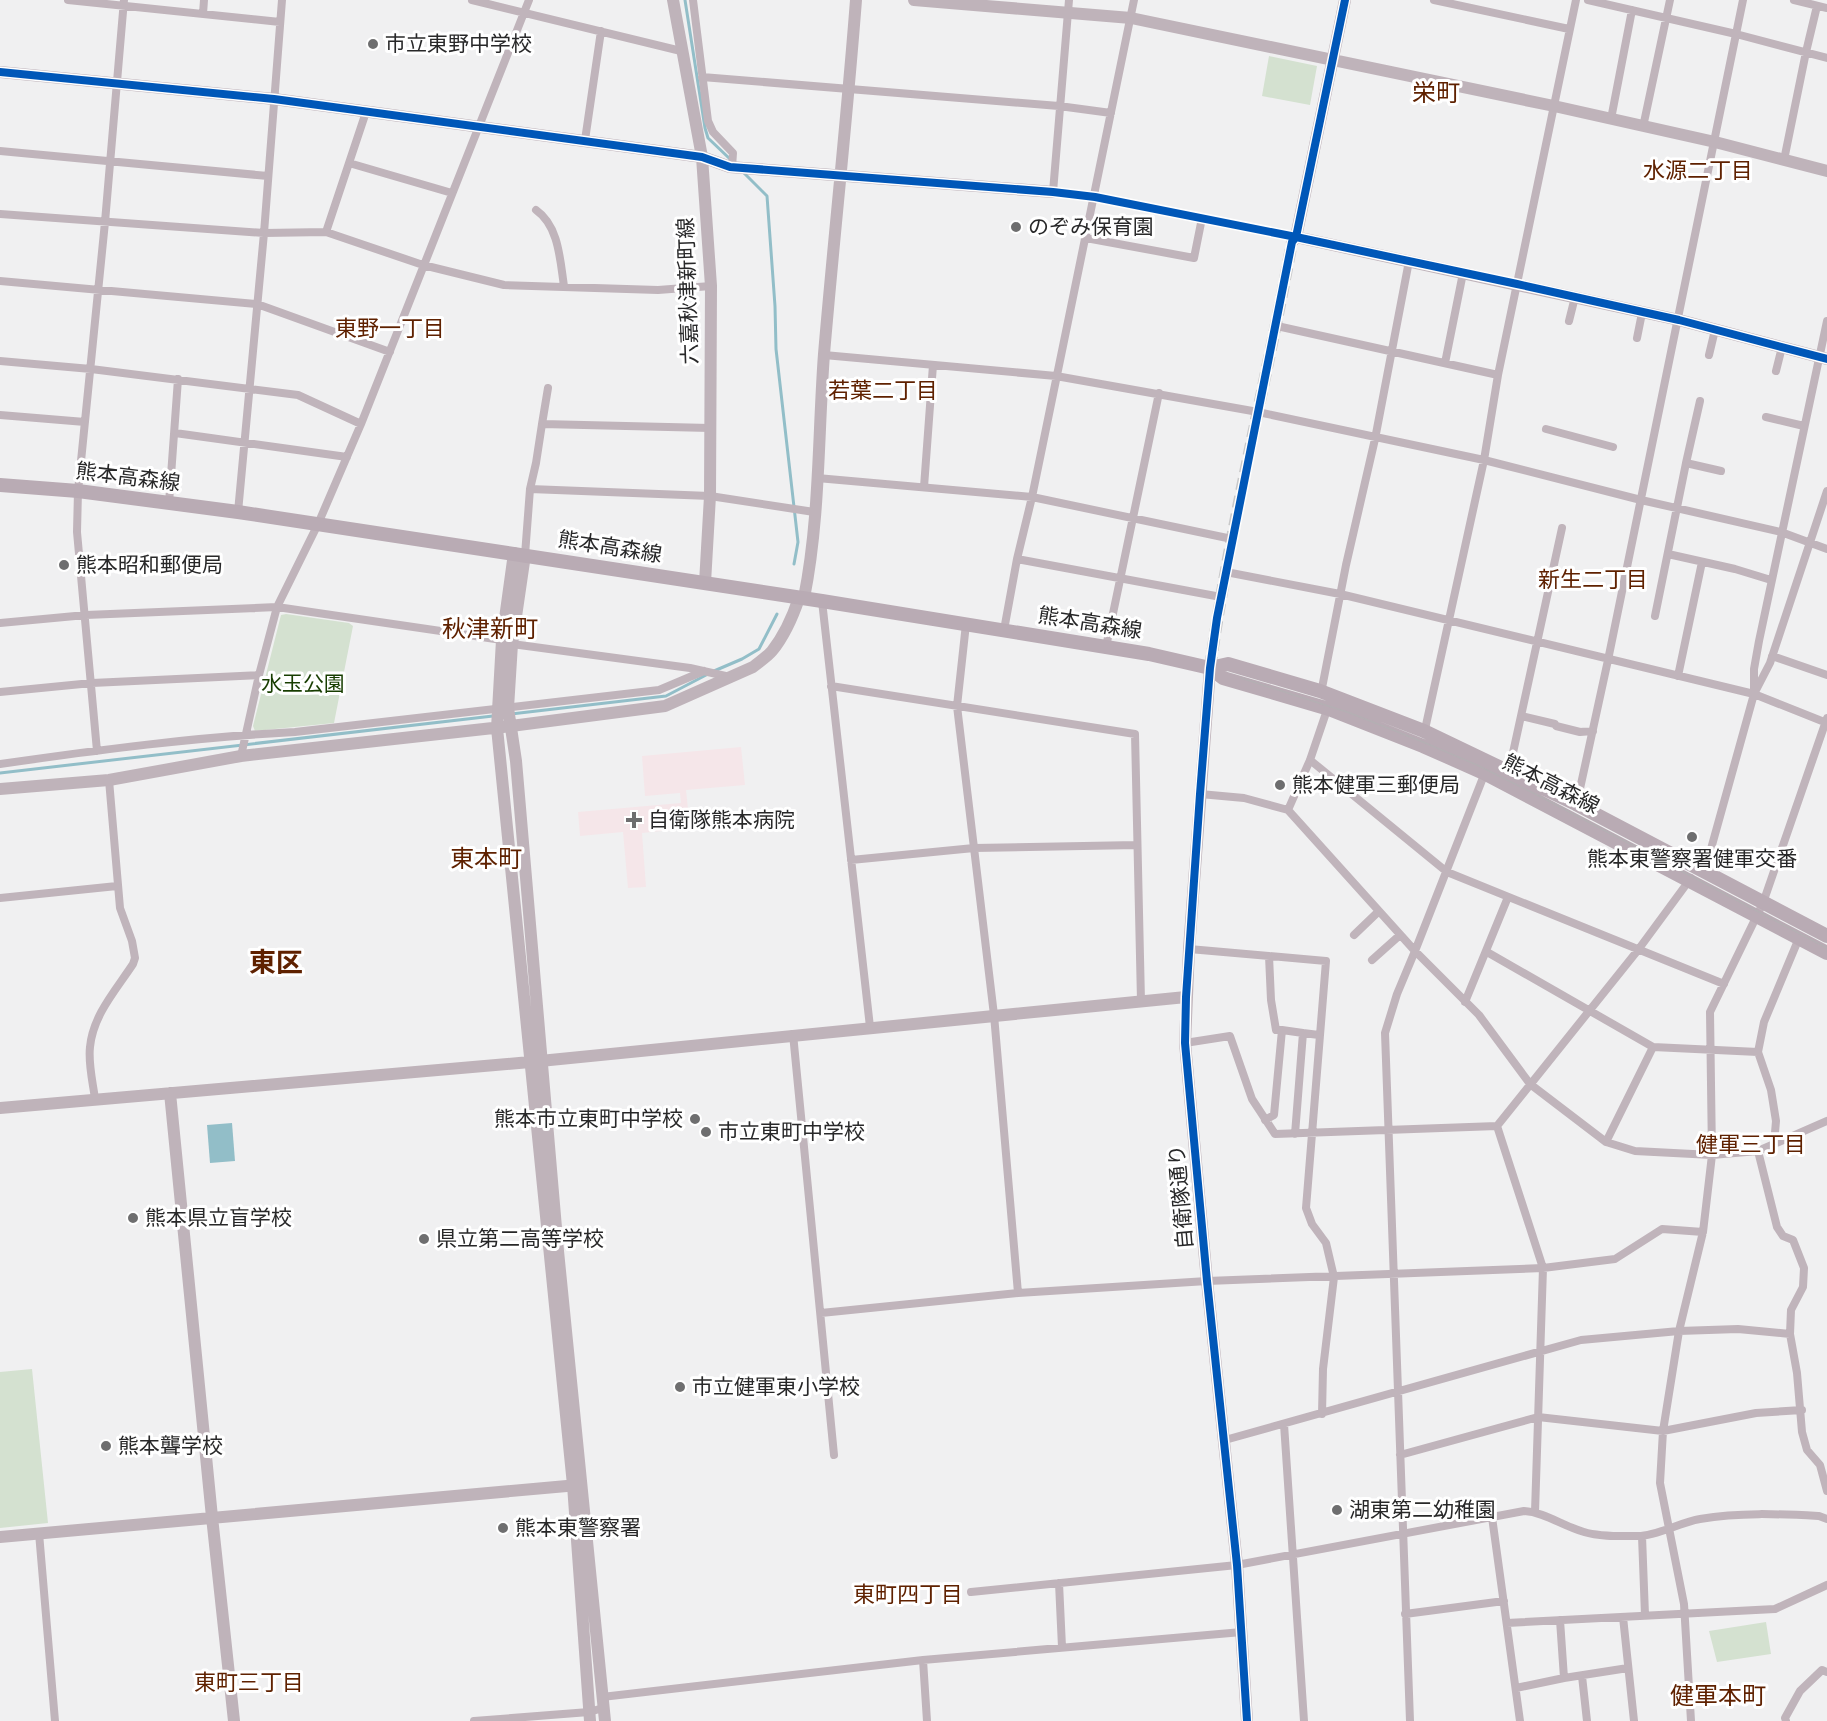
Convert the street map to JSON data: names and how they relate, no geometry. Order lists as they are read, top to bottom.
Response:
{
  "streets": {
    "main road": ["熊本高森線"],
    "street": ["六嘉秋津新町線", "自衛隊通り"]
  },
  "crossings": [
    ["六嘉秋津新町線", "熊本高森線"],
    ["熊本高森線", "自衛隊通り"]
  ],
  "districts": [
    "栄町",
    "水源二丁目",
    "東野一丁目",
    "若葉二丁目",
    "新生二丁目",
    "秋津新町",
    "東本町",
    "東区",
    "健軍三丁目",
    "東町四丁目",
    "東町三丁目",
    "健軍本町"
  ],
  "parks": ["水玉公園"],
  "places": {
    "other": [
      "市立東野中学校",
      "のぞみ保育園",
      "熊本昭和郵便局",
      "熊本健軍三郵便局",
      "熊本東警察署健軍交番",
      "熊本市立東町中学校",
      "市立東町中学校",
      "熊本県立盲学校",
      "県立第二高等学校",
      "市立健軍東小学校",
      "熊本聾学校",
      "湖東第二幼稚園",
      "熊本東警察署"
    ],
    "health": ["自衛隊熊本病院"]
  }
}
